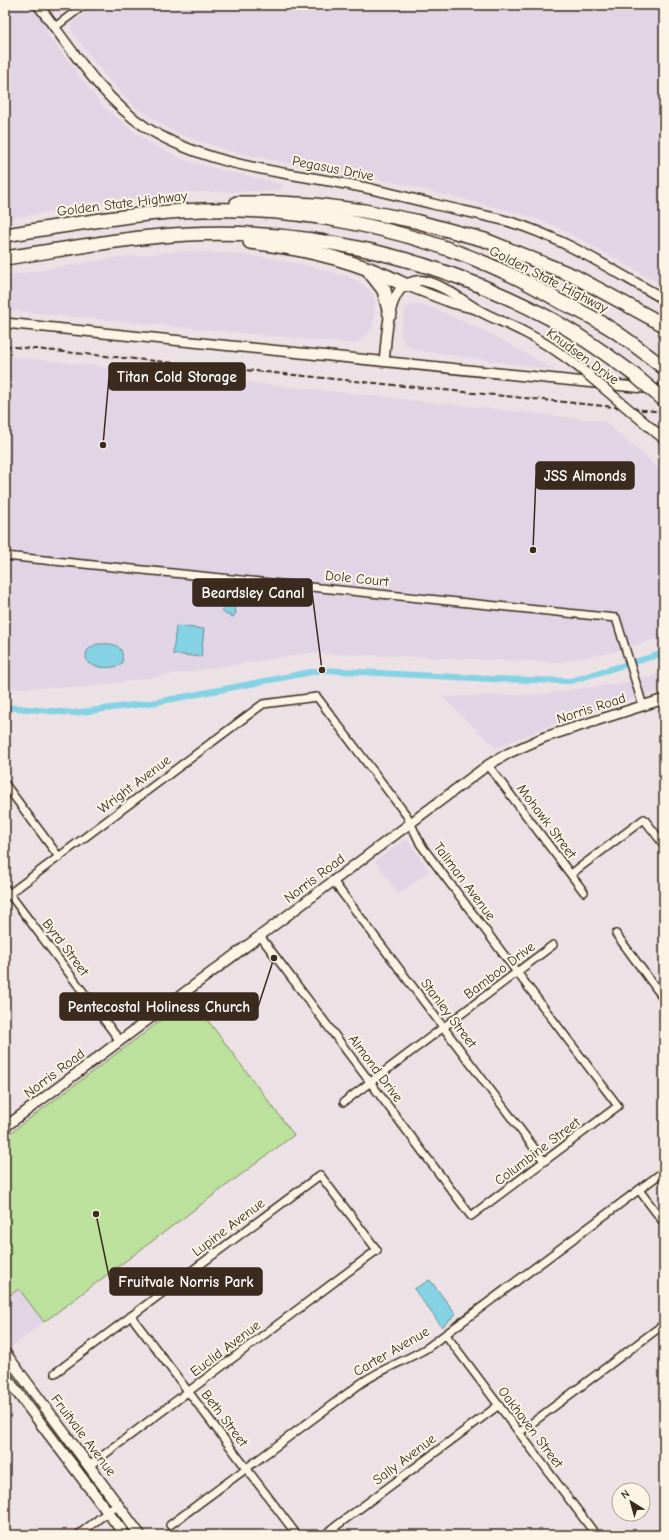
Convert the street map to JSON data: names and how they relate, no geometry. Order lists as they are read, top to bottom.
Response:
{
  "streets": {
    "highway": ["Golden State Highway"],
    "main road": ["Fruitvale Avenue"],
    "street": [
      "Pegasus Drive",
      "Knudsen Drive",
      "Dole Court",
      "Norris Road",
      "Wright Avenue",
      "Mohawk Street",
      "Tallman Avenue",
      "Byrd Street",
      "Bamboo Drive",
      "Stanley Street",
      "Almond Drive",
      "Columbine Street",
      "Lupine Avenue",
      "Euclid Avenue",
      "Carter Avenue",
      "Beth Street",
      "Oakhaven Street",
      "Sally Avenue"
    ]
  },
  "crossings": [
    ["Dole Court", "Norris Road"],
    ["Norris Road", "Mohawk Street"],
    ["Norris Road", "Tallman Avenue"],
    ["Norris Road", "Byrd Street"],
    ["Norris Road", "Stanley Street"],
    ["Norris Road", "Almond Drive"],
    ["Wright Avenue", "Tallman Avenue"],
    ["Wright Avenue", "Byrd Street"],
    ["Tallman Avenue", "Bamboo Drive"],
    ["Tallman Avenue", "Columbine Street"],
    ["Bamboo Drive", "Stanley Street"],
    ["Bamboo Drive", "Almond Drive"],
    ["Stanley Street", "Columbine Street"],
    ["Almond Drive", "Columbine Street"],
    ["Lupine Avenue", "Euclid Avenue"],
    ["Lupine Avenue", "Beth Street"],
    ["Euclid Avenue", "Beth Street"],
    ["Euclid Avenue", "Fruitvale Avenue"],
    ["Carter Avenue", "Beth Street"],
    ["Carter Avenue", "Oakhaven Street"],
    ["Oakhaven Street", "Sally Avenue"]
  ],
  "places": [
    "Titan Cold Storage",
    "JSS Almonds",
    "Beardsley Canal",
    "Pentecostal Holiness Church",
    "Fruitvale Norris Park"
  ],
  "north": "top left"
}
